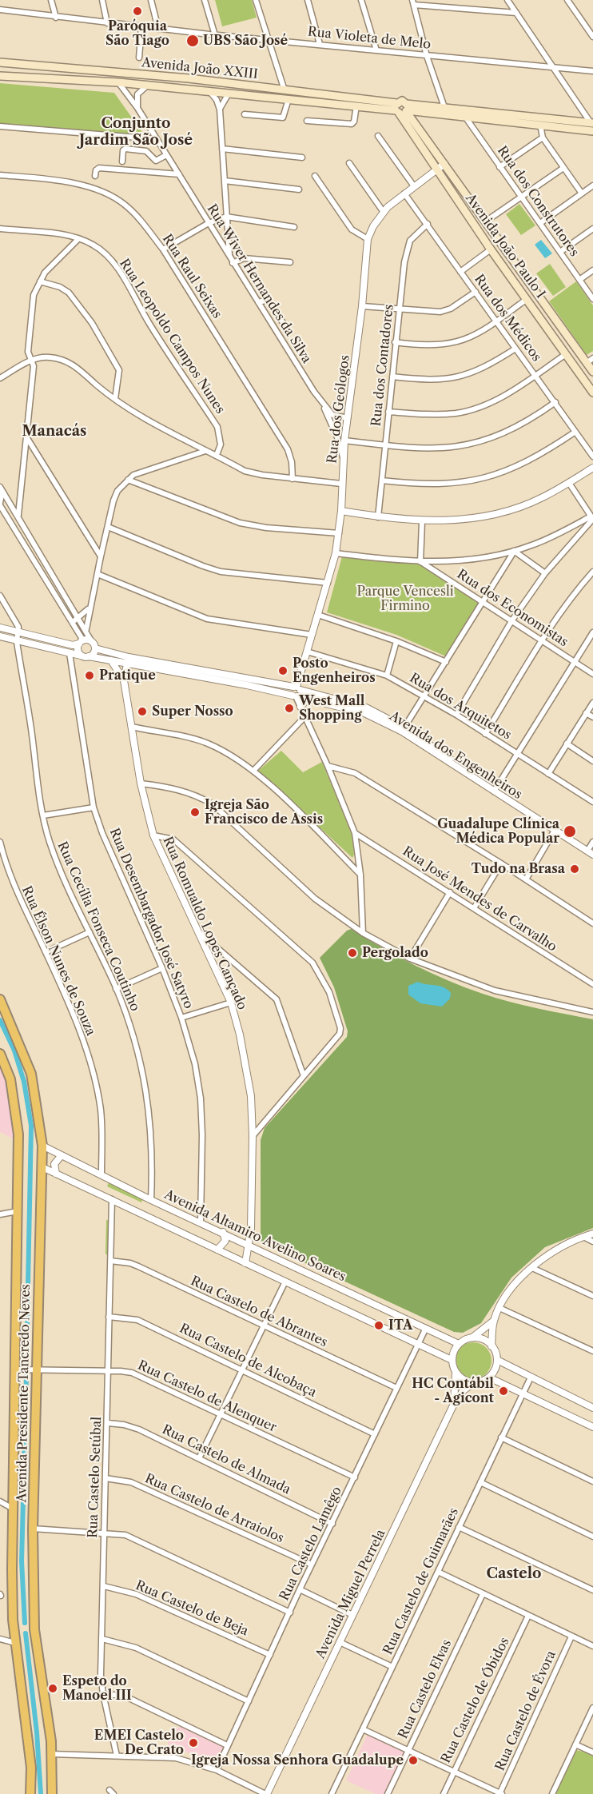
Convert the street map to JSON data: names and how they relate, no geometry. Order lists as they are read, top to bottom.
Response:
{
  "streets": {
    "main road": ["Avenida João XXIII", "Avenida João Paulo I", "Avenida Presidente Tancredo Neves"],
    "street": [
      "Rua Violeta de Melo",
      "Rua dos Construtores",
      "Rua Raul Seixas",
      "Rua Wiver Hernandes da Silva",
      "Rua dos Médicos",
      "Rua Leopoldo Campos Nunes",
      "Rua dos Contadores",
      "Rua dos Geólogos",
      "Rua dos Economistas",
      "Rua dos Arquitetos",
      "Avenida dos Engenheiros",
      "Rua José Mendes de Carvalho",
      "Rua Desembargador José Satyro",
      "Rua Romualdo Lopes Cançado",
      "Rua Cecília Fonseca Coutinho",
      "Rua Élson Nunes de Souza",
      "Avenida Altamiro Avelino Soares",
      "Rua Castelo de Abrantes",
      "Rua Castelo de Alcobaça",
      "Rua Castelo de Alenquer",
      "Rua Castelo de Almada",
      "Rua Castelo Setúbal",
      "Rua Castelo de Arraiolos",
      "Rua Castelo Lamêgo",
      "Rua Castelo de Guimarães",
      "Avenida Miguel Perrela",
      "Rua Castelo de Beja",
      "Rua Castelo Elvas",
      "Rua Castelo de Óbidos",
      "Rua Castelo de Évora"
    ]
  },
  "crossings": [
    ["Avenida João XXIII", "Rua dos Construtores"],
    ["Avenida João XXIII", "Avenida João Paulo I"],
    ["Avenida João XXIII", "Rua Wiver Hernandes da Silva"],
    ["Avenida João Paulo I", "Rua dos Geólogos"],
    ["Rua Wiver Hernandes da Silva", "Rua dos Geólogos"],
    ["Rua dos Médicos", "Rua dos Contadores"],
    ["Rua dos Médicos", "Rua dos Geólogos"],
    ["Rua dos Geólogos", "Rua dos Arquitetos"],
    ["Rua dos Geólogos", "Avenida dos Engenheiros"],
    ["Avenida dos Engenheiros", "Rua Romualdo Lopes Cançado"],
    ["Rua Desembargador José Satyro", "Avenida Altamiro Avelino Soares"],
    ["Rua Romualdo Lopes Cançado", "Avenida Altamiro Avelino Soares"],
    ["Rua Cecília Fonseca Coutinho", "Avenida Altamiro Avelino Soares"],
    ["Rua Élson Nunes de Souza", "Avenida Altamiro Avelino Soares"],
    ["Avenida Altamiro Avelino Soares", "Avenida Presidente Tancredo Neves"],
    ["Avenida Altamiro Avelino Soares", "Rua Castelo Lamêgo"],
    ["Avenida Altamiro Avelino Soares", "Avenida Miguel Perrela"],
    ["Rua Castelo de Abrantes", "Rua Castelo Setúbal"],
    ["Rua Castelo de Abrantes", "Rua Castelo Lamêgo"],
    ["Rua Castelo de Alcobaça", "Rua Castelo Setúbal"],
    ["Rua Castelo de Alcobaça", "Rua Castelo Lamêgo"],
    ["Avenida Presidente Tancredo Neves", "Rua Castelo de Alenquer"],
    ["Rua Castelo de Alenquer", "Rua Castelo Setúbal"],
    ["Rua Castelo de Alenquer", "Rua Castelo Lamêgo"],
    ["Rua Castelo de Almada", "Rua Castelo Setúbal"],
    ["Rua Castelo de Almada", "Rua Castelo Lamêgo"],
    ["Rua Castelo Setúbal", "Rua Castelo de Arraiolos"],
    ["Rua Castelo Setúbal", "Rua Castelo de Beja"],
    ["Rua Castelo de Arraiolos", "Rua Castelo Lamêgo"],
    ["Rua Castelo Lamêgo", "Rua Castelo de Beja"]
  ],
  "districts": ["Conjunto Jardim São José", "Manacás", "Castelo"],
  "parks": ["Parque Vencesli Firmino"],
  "places": [
    "Paróquia São Tiago",
    "UBS São José",
    "Posto Engenheiros",
    "Pratique",
    "West Mall Shopping",
    "Super Nosso",
    "Igreja São Francisco de Assis",
    "Guadalupe Clínica Médica Popular",
    "Tudo na Brasa",
    "Pergolado",
    "ITA",
    "HC Contábil - Agicont",
    "Espeto do Manoel III",
    "EMEI Castelo De Crato",
    "Igreja Nossa Senhora Guadalupe"
  ]
}
